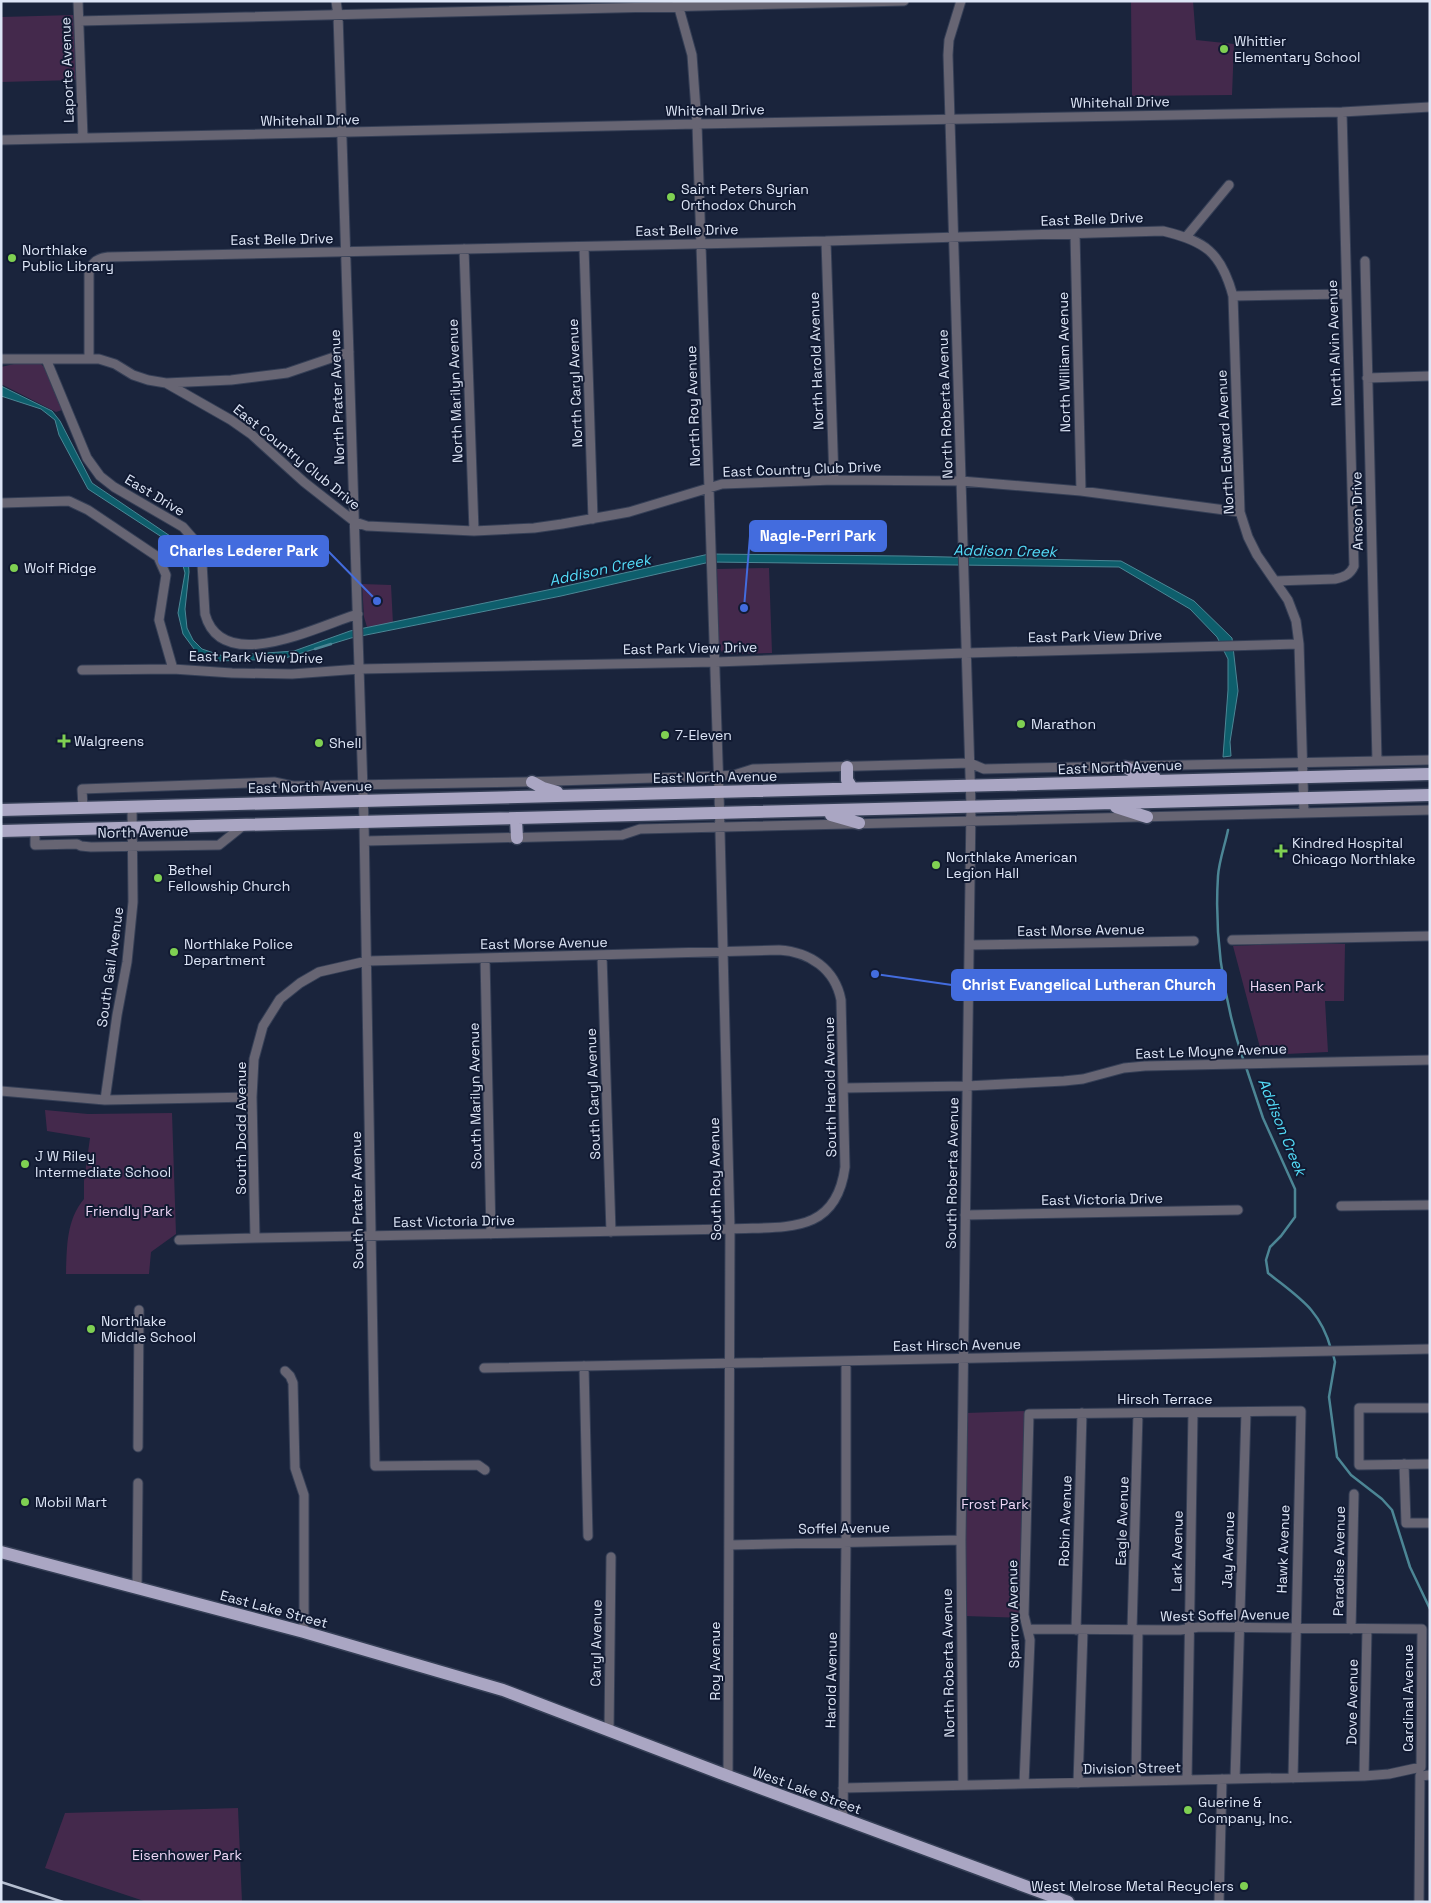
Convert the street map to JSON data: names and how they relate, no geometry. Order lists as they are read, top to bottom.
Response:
{
  "streets": {
    "main road": ["East North Avenue", "East Lake Street", "West Lake Street"],
    "street": [
      "Laporte Avenue",
      "Whitehall Drive",
      "East Belle Drive",
      "North Alvin Avenue",
      "North Harold Avenue",
      "North William Avenue",
      "North Caryl Avenue",
      "North Marilyn Avenue",
      "North Prater Avenue",
      "North Roberta Avenue",
      "North Roy Avenue",
      "North Edward Avenue",
      "East Country Club Drive",
      "East Drive",
      "Anson Drive",
      "East Park View Drive",
      "North Avenue",
      "East Morse Avenue",
      "South Gail Avenue",
      "East Le Moyne Avenue",
      "South Harold Avenue",
      "South Caryl Avenue",
      "South Marilyn Avenue",
      "South Dodd Avenue",
      "South Roberta Avenue",
      "South Roy Avenue",
      "East Victoria Drive",
      "South Prater Avenue",
      "East Hirsch Avenue",
      "Hirsch Terrace",
      "Robin Avenue",
      "Eagle Avenue",
      "Soffel Avenue",
      "Hawk Avenue",
      "Jay Avenue",
      "Lark Avenue",
      "Paradise Avenue",
      "Sparrow Avenue",
      "West Soffel Avenue",
      "Caryl Avenue",
      "Roy Avenue",
      "Harold Avenue",
      "Cardinal Avenue",
      "Dove Avenue",
      "Division Street"
    ]
  },
  "crossings": [
    ["Laporte Avenue", "Whitehall Drive"],
    ["Whitehall Drive", "North Alvin Avenue"],
    ["Whitehall Drive", "North Prater Avenue"],
    ["Whitehall Drive", "North Roberta Avenue"],
    ["Whitehall Drive", "North Roy Avenue"],
    ["East Belle Drive", "North Harold Avenue"],
    ["East Belle Drive", "North William Avenue"],
    ["East Belle Drive", "North Caryl Avenue"],
    ["East Belle Drive", "North Marilyn Avenue"],
    ["East Belle Drive", "North Prater Avenue"],
    ["East Belle Drive", "North Roberta Avenue"],
    ["East Belle Drive", "North Roy Avenue"],
    ["East Belle Drive", "North Edward Avenue"],
    ["East Belle Drive", "East Country Club Drive"],
    ["North Alvin Avenue", "North Edward Avenue"],
    ["North Harold Avenue", "East Country Club Drive"],
    ["North William Avenue", "East Country Club Drive"],
    ["North Caryl Avenue", "East Country Club Drive"],
    ["North Marilyn Avenue", "East Country Club Drive"],
    ["North Prater Avenue", "East Country Club Drive"],
    ["North Prater Avenue", "East Drive"],
    ["North Prater Avenue", "East Park View Drive"],
    ["North Prater Avenue", "East North Avenue"],
    ["North Prater Avenue", "South Prater Avenue"],
    ["North Roberta Avenue", "East Country Club Drive"],
    ["North Roberta Avenue", "East Park View Drive"],
    ["North Roberta Avenue", "East North Avenue"],
    ["North Roberta Avenue", "South Roberta Avenue"],
    ["North Roberta Avenue", "Soffel Avenue"],
    ["North Roberta Avenue", "Division Street"],
    ["North Roy Avenue", "East Country Club Drive"],
    ["North Roy Avenue", "East Park View Drive"],
    ["North Roy Avenue", "East North Avenue"],
    ["North Roy Avenue", "South Roy Avenue"],
    ["North Edward Avenue", "East Country Club Drive"],
    ["North Edward Avenue", "East Park View Drive"],
    ["North Edward Avenue", "East North Avenue"],
    ["East Country Club Drive", "East Drive"],
    ["Anson Drive", "East North Avenue"],
    ["East North Avenue", "South Gail Avenue"],
    ["North Avenue", "South Gail Avenue"],
    ["East Morse Avenue", "South Harold Avenue"],
    ["East Morse Avenue", "South Caryl Avenue"],
    ["East Morse Avenue", "South Marilyn Avenue"],
    ["East Morse Avenue", "South Dodd Avenue"],
    ["East Morse Avenue", "South Roberta Avenue"],
    ["East Morse Avenue", "South Roy Avenue"],
    ["East Morse Avenue", "South Prater Avenue"],
    ["East Le Moyne Avenue", "South Harold Avenue"],
    ["East Le Moyne Avenue", "South Roberta Avenue"],
    ["South Harold Avenue", "South Roy Avenue"],
    ["South Harold Avenue", "East Victoria Drive"],
    ["South Caryl Avenue", "East Victoria Drive"],
    ["South Marilyn Avenue", "East Victoria Drive"],
    ["South Dodd Avenue", "East Victoria Drive"],
    ["South Dodd Avenue", "South Prater Avenue"],
    ["South Roberta Avenue", "East Victoria Drive"],
    ["South Roberta Avenue", "East Hirsch Avenue"],
    ["South Roberta Avenue", "Soffel Avenue"],
    ["South Roy Avenue", "East Victoria Drive"],
    ["South Roy Avenue", "East Hirsch Avenue"],
    ["South Roy Avenue", "Soffel Avenue"],
    ["South Roy Avenue", "Roy Avenue"],
    ["East Victoria Drive", "South Prater Avenue"],
    ["Hirsch Terrace", "Robin Avenue"],
    ["Hirsch Terrace", "Eagle Avenue"],
    ["Hirsch Terrace", "Hawk Avenue"],
    ["Hirsch Terrace", "Jay Avenue"],
    ["Hirsch Terrace", "Lark Avenue"],
    ["Hirsch Terrace", "Sparrow Avenue"],
    ["Robin Avenue", "West Soffel Avenue"],
    ["Robin Avenue", "Division Street"],
    ["Eagle Avenue", "West Soffel Avenue"],
    ["Eagle Avenue", "Division Street"],
    ["Soffel Avenue", "Roy Avenue"],
    ["Soffel Avenue", "Harold Avenue"],
    ["Hawk Avenue", "West Soffel Avenue"],
    ["Hawk Avenue", "Division Street"],
    ["Jay Avenue", "West Soffel Avenue"],
    ["Jay Avenue", "Division Street"],
    ["Lark Avenue", "West Soffel Avenue"],
    ["Lark Avenue", "Division Street"],
    ["Paradise Avenue", "West Soffel Avenue"],
    ["East Lake Street", "West Lake Street"],
    ["Sparrow Avenue", "West Soffel Avenue"],
    ["Sparrow Avenue", "Division Street"],
    ["West Soffel Avenue", "Cardinal Avenue"],
    ["West Soffel Avenue", "Dove Avenue"],
    ["Caryl Avenue", "West Lake Street"],
    ["Roy Avenue", "West Lake Street"],
    ["Harold Avenue", "Division Street"],
    ["Harold Avenue", "West Lake Street"],
    ["Cardinal Avenue", "Division Street"],
    ["Dove Avenue", "Division Street"]
  ],
  "water": ["Addison Creek"],
  "parks": [
    "Hasen Park",
    "Friendly Park",
    "Frost Park",
    "Eisenhower Park"
  ],
  "places": {
    "other": [
      "Whittier Elementary School",
      "Saint Peters Syrian Orthodox Church",
      "Northlake Public Library",
      "Wolf Ridge",
      "Charles Lederer Park",
      "Nagle-Perri Park",
      "Marathon",
      "7-Eleven",
      "Shell",
      "Northlake American Legion Hall",
      "Bethel Fellowship Church",
      "Northlake Police Department",
      "Christ Evangelical Lutheran Church",
      "J W Riley Intermediate School",
      "Northlake Middle School",
      "Mobil Mart",
      "Guerine & Company, Inc.",
      "West Melrose Metal Recyclers"
    ],
    "health": ["Walgreens", "Kindred Hospital Chicago Northlake"]
  }
}
